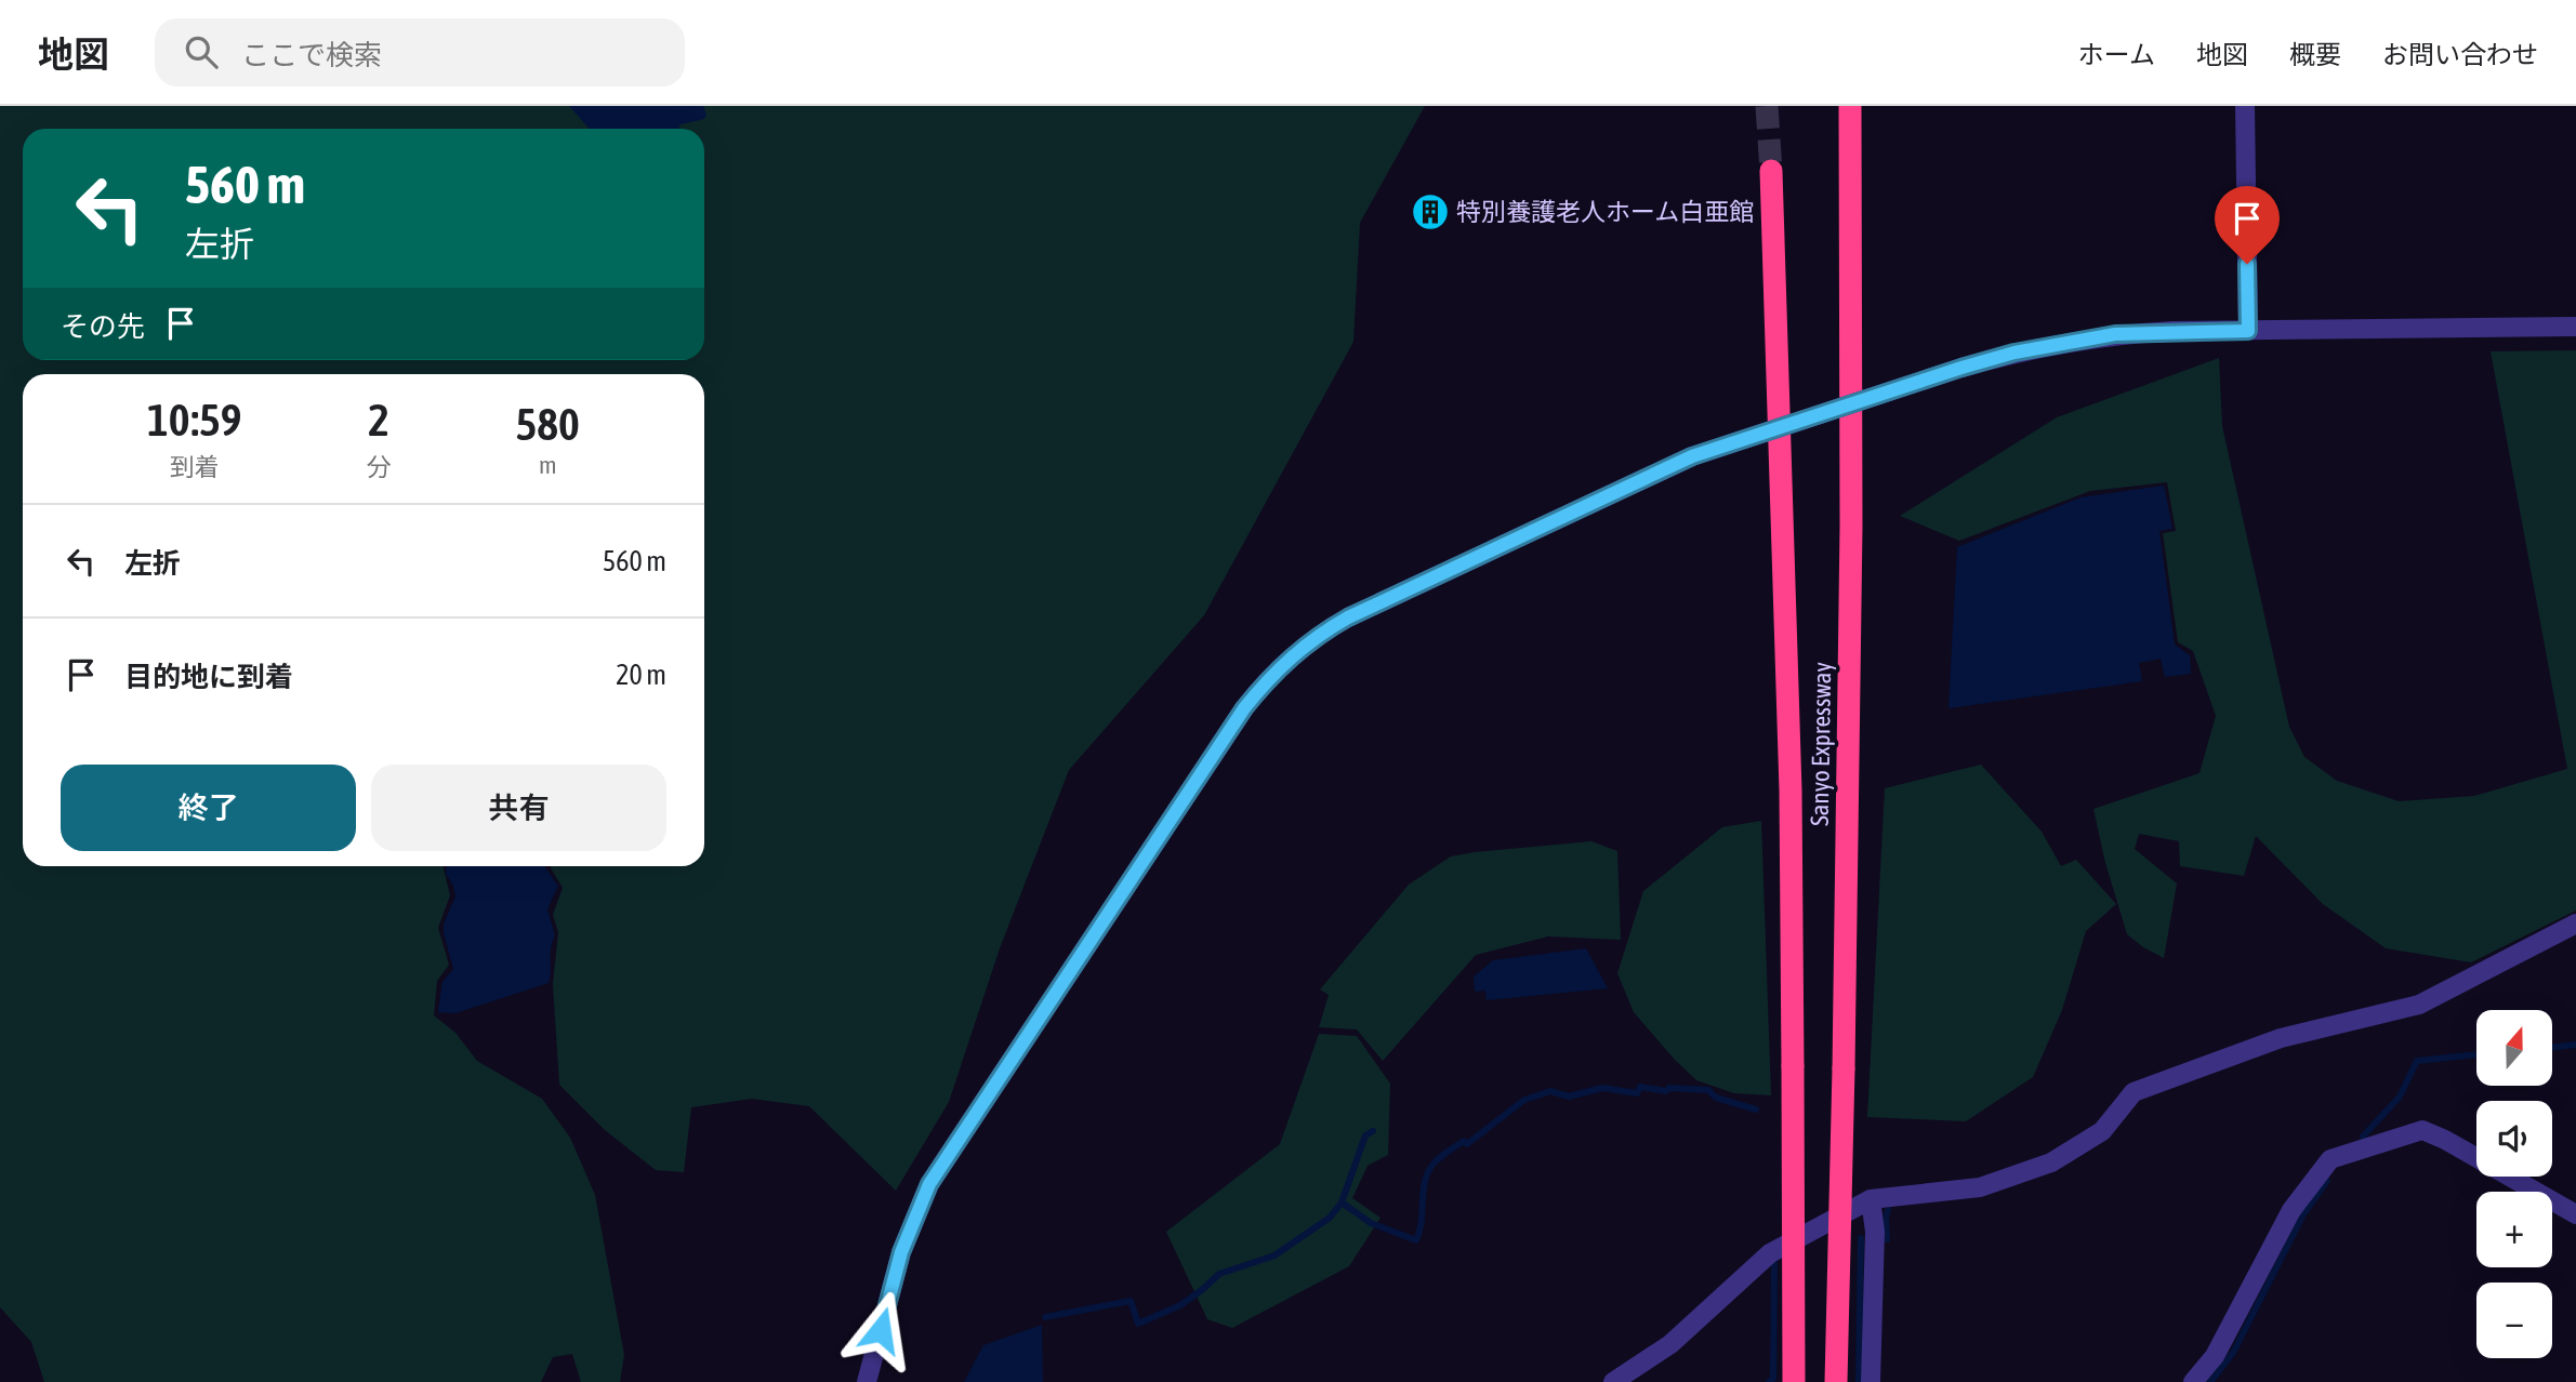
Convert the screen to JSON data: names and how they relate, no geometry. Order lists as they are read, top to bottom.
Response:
{
  "streets": {
    "highway": ["Sanyo Expressway"]
  },
  "places": {
    "building": ["特別養護老人ホーム白亜館"]
  },
  "north": "top",
  "page": {
    "header": "地図",
    "search": "ここで検索",
    "nav": [
      "ホーム",
      "地図",
      "概要",
      "お問い合わせ"
    ],
    "turn": ["560 m", "左折"],
    "then": "その先",
    "eta": [
      "10:59",
      "到着",
      "2",
      "分",
      "580",
      "m"
    ],
    "list": [
      {
        "name": "左折",
        "value": "560 m"
      },
      {
        "name": "目的地に到着",
        "value": "20 m"
      }
    ],
    "buttons": ["終了", "共有"],
    "map_buttons": ["+", "−"]
  }
}
